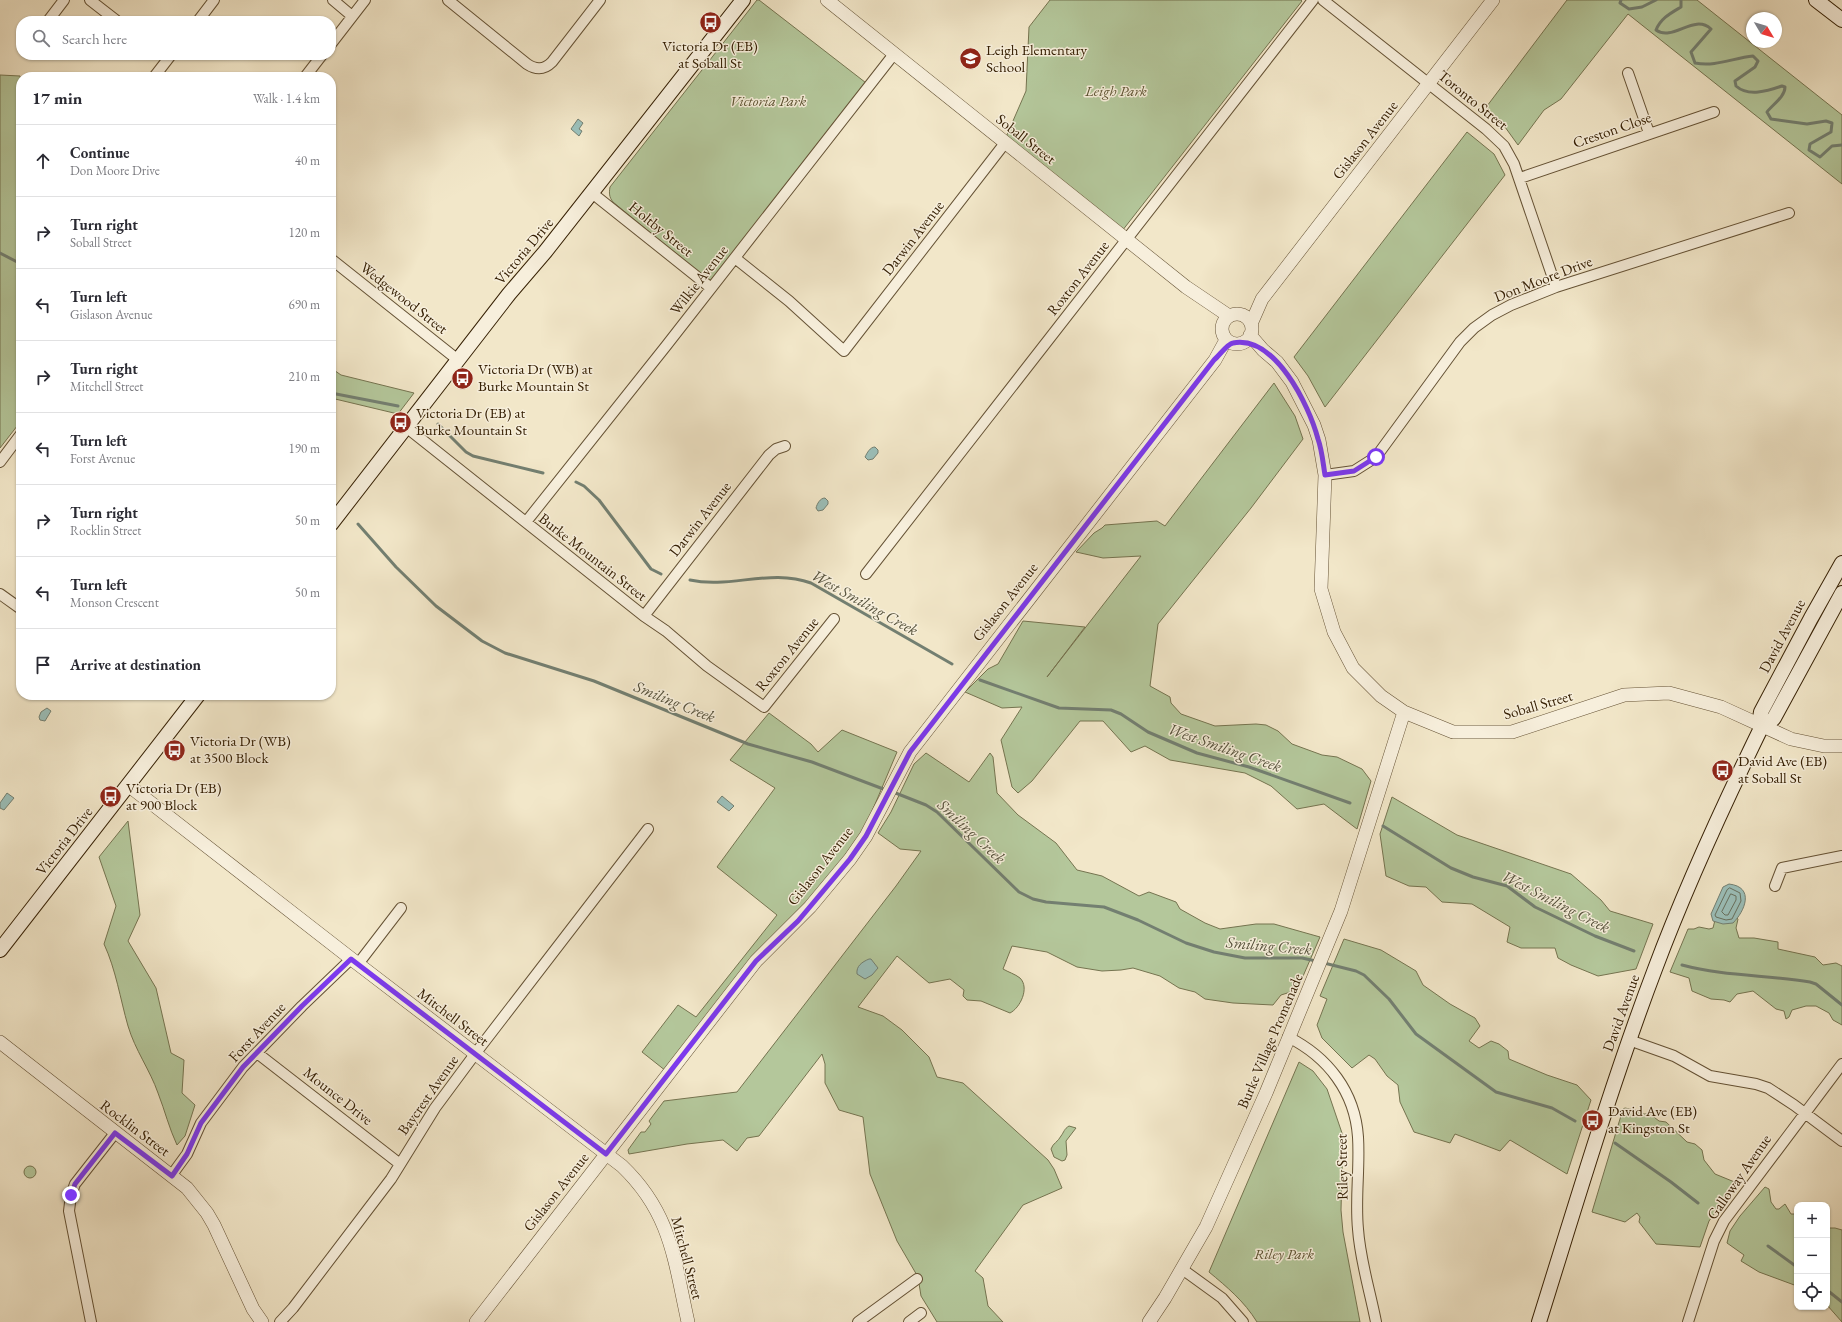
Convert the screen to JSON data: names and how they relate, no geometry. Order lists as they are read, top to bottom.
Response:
{
  "streets": {
    "main road": ["Victoria Drive", "David Avenue"],
    "street": [
      "Toronto Street",
      "Creston Close",
      "Soball Street",
      "Gislason Avenue",
      "Holtby Street",
      "Darwin Avenue",
      "Roxton Avenue",
      "Don Moore Drive",
      "Wilkie Avenue",
      "Wedgewood Street",
      "Burke Mountain Street",
      "Mitchell Street",
      "Forst Avenue",
      "Burke Village Promenade",
      "Baycrest Avenue",
      "Mounce Drive",
      "Rocklin Street",
      "Riley Street",
      "Galloway Avenue"
    ]
  },
  "crossings": [
    ["Toronto Street", "Creston Close"],
    ["Toronto Street", "Gislason Avenue"],
    ["Toronto Street", "Don Moore Drive"],
    ["Soball Street", "Gislason Avenue"],
    ["Soball Street", "Darwin Avenue"],
    ["Soball Street", "Roxton Avenue"],
    ["Soball Street", "Don Moore Drive"],
    ["Soball Street", "Wilkie Avenue"],
    ["Soball Street", "David Avenue"],
    ["Soball Street", "Burke Village Promenade"],
    ["Gislason Avenue", "Mitchell Street"],
    ["Holtby Street", "Victoria Drive"],
    ["Holtby Street", "Wilkie Avenue"],
    ["Darwin Avenue", "Wilkie Avenue"],
    ["Darwin Avenue", "Burke Mountain Street"],
    ["Victoria Drive", "Wedgewood Street"],
    ["Victoria Drive", "Burke Mountain Street"],
    ["Victoria Drive", "Mitchell Street"],
    ["Roxton Avenue", "Burke Mountain Street"],
    ["Wilkie Avenue", "Burke Mountain Street"],
    ["Mitchell Street", "Forst Avenue"],
    ["Mitchell Street", "Baycrest Avenue"],
    ["Forst Avenue", "Mounce Drive"],
    ["Forst Avenue", "Rocklin Street"],
    ["Burke Village Promenade", "Riley Street"],
    ["Baycrest Avenue", "Mounce Drive"]
  ],
  "water": ["West Smiling Creek", "Smiling Creek"],
  "parks": ["Leigh Park", "Victoria Park", "Riley Park"],
  "places": {
    "bus stop": [
      "Victoria Dr (EB) at Soball St",
      "Victoria Dr (WB) at Burke Mountain St",
      "Victoria Dr (EB) at Burke Mountain St",
      "Victoria Dr (WB) at 3500 Block",
      "David Ave (EB) at Soball St",
      "Victoria Dr (EB) at 900 Block",
      "David Ave (EB) at Kingston St"
    ],
    "school or university": ["Leigh Elementary School"]
  },
  "north": "bottom right",
  "page": {
    "search": "Search here",
    "heading": ["17 min", "Walk · 1.4 km"],
    "list": [
      ["Continue", "Don Moore Drive", "40 m"],
      ["Turn right", "Soball Street", "120 m"],
      ["Turn left", "Gislason Avenue", "690 m"],
      ["Turn right", "Mitchell Street", "210 m"],
      ["Turn left", "Forst Avenue", "190 m"],
      ["Turn right", "Rocklin Street", "50 m"],
      ["Turn left", "Monson Crescent", "50 m"],
      "Arrive at destination"
    ],
    "map_buttons": ["+", "−"]
  }
}
